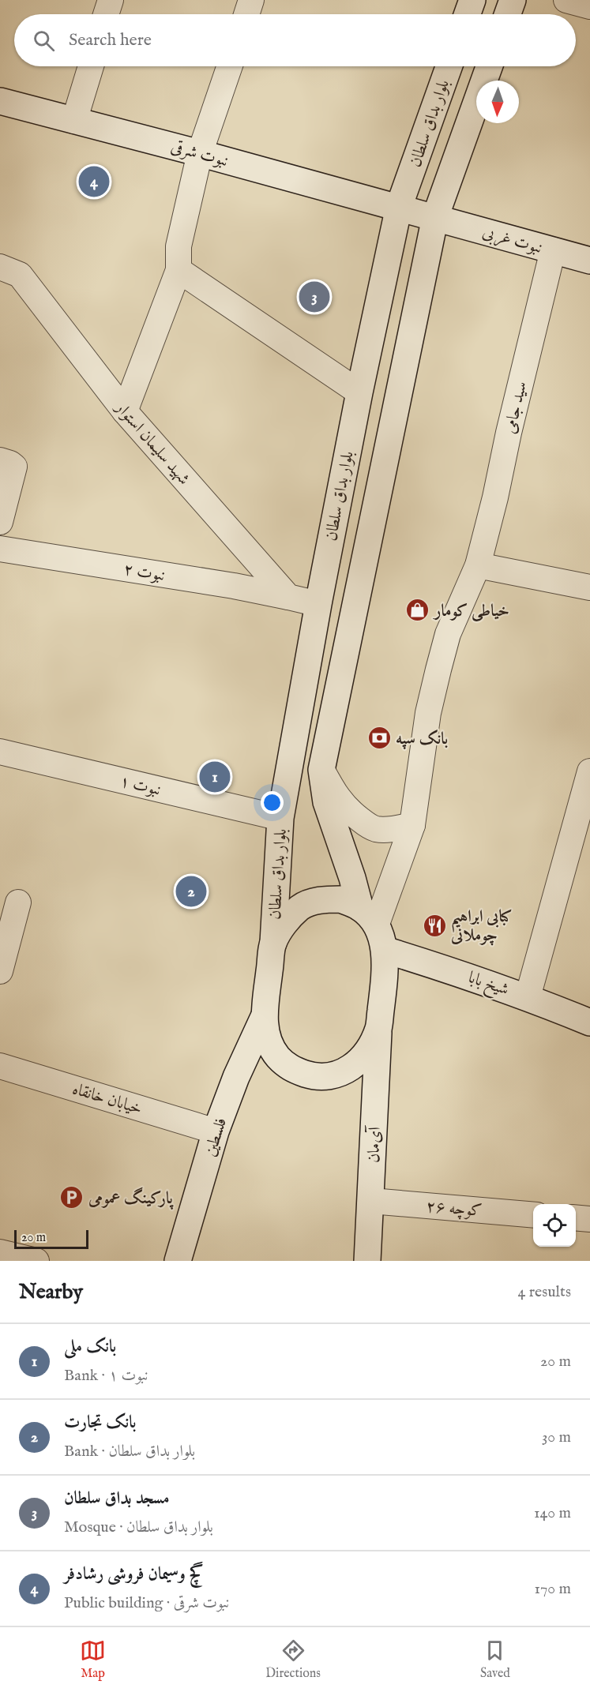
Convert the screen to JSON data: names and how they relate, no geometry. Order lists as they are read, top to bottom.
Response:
{
  "streets": {
    "main road": [
      "بلوار بداق سلطان",
      "نبوت شرقی",
      "نبوت غربی",
      "شیخ بابا",
      "فلسطین",
      "آی‌مان"
    ],
    "street": [
      "سید جامی",
      "شهید سلیمان استوار",
      "نبوت ۲",
      "نبوت ۱",
      "خیابان خانقاه",
      "کوچه ۲۶"
    ]
  },
  "crossings": [
    ["بلوار بداق سلطان", "نبوت شرقی"],
    ["بلوار بداق سلطان", "سید جامی"],
    ["بلوار بداق سلطان", "نبوت ۱"],
    ["بلوار بداق سلطان", "شیخ بابا"],
    ["بلوار بداق سلطان", "فلسطین"],
    ["بلوار بداق سلطان", "آی‌مان"],
    ["نبوت شرقی", "نبوت غربی"],
    ["نبوت غربی", "سید جامی"],
    ["سید جامی", "شیخ بابا"],
    ["سید جامی", "فلسطین"],
    ["سید جامی", "آی‌مان"],
    ["شهید سلیمان استوار", "نبوت ۲"],
    ["شیخ بابا", "فلسطین"],
    ["شیخ بابا", "آی‌مان"],
    ["خیابان خانقاه", "فلسطین"],
    ["فلسطین", "آی‌مان"],
    ["آی‌مان", "کوچه ۲۶"]
  ],
  "places": {
    "shop": ["خیاطی کومار"],
    "bank": ["بانک سپه"],
    "restaurant": ["کبابی ابراهیم چوملانی"],
    "parking": ["پارکینگ عمومی"]
  },
  "scale_bar": "20 m",
  "north": "bottom",
  "page": {
    "search": "Search here",
    "pins": [
      "4",
      "3",
      "1",
      "2"
    ],
    "scale": "20 m",
    "heading": ["Nearby", "4 results"],
    "list": [
      {
        "mark": "1",
        "name": "بانک ملی",
        "note": "Bank · نبوت ۱",
        "value": "20 m"
      },
      {
        "mark": "2",
        "name": "بانک تجارت",
        "note": "Bank · بلوار بداق سلطان",
        "value": "30 m"
      },
      {
        "mark": "3",
        "name": "مسجد بداق سلطان",
        "note": "Mosque · بلوار بداق سلطان",
        "value": "140 m"
      },
      {
        "mark": "4",
        "name": "گچ وسیمان فروشی رشادفر",
        "note": "Public building · نبوت شرقی",
        "value": "170 m"
      }
    ],
    "nav": ["Map", "Directions", "Saved"]
  }
}
